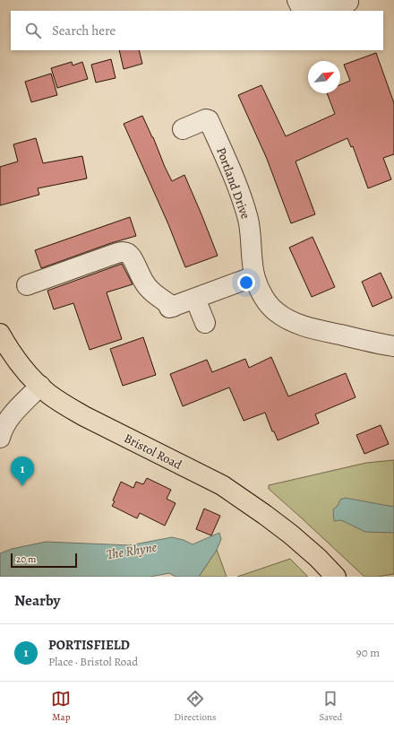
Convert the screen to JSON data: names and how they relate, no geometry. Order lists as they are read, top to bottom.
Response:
{
  "streets": {
    "main road": ["Bristol Road"],
    "street": ["Portland Drive"]
  },
  "water": ["The Rhyne"],
  "scale_bar": "20 m",
  "north": "top right",
  "page": {
    "search": "Search here",
    "pins": "1",
    "scale": "20 m",
    "heading": "Nearby",
    "list": [
      {
        "mark": "1",
        "name": "PORTISFIELD",
        "note": "Place · Bristol Road",
        "value": "90 m"
      }
    ],
    "nav": ["Map", "Directions", "Saved"]
  }
}
